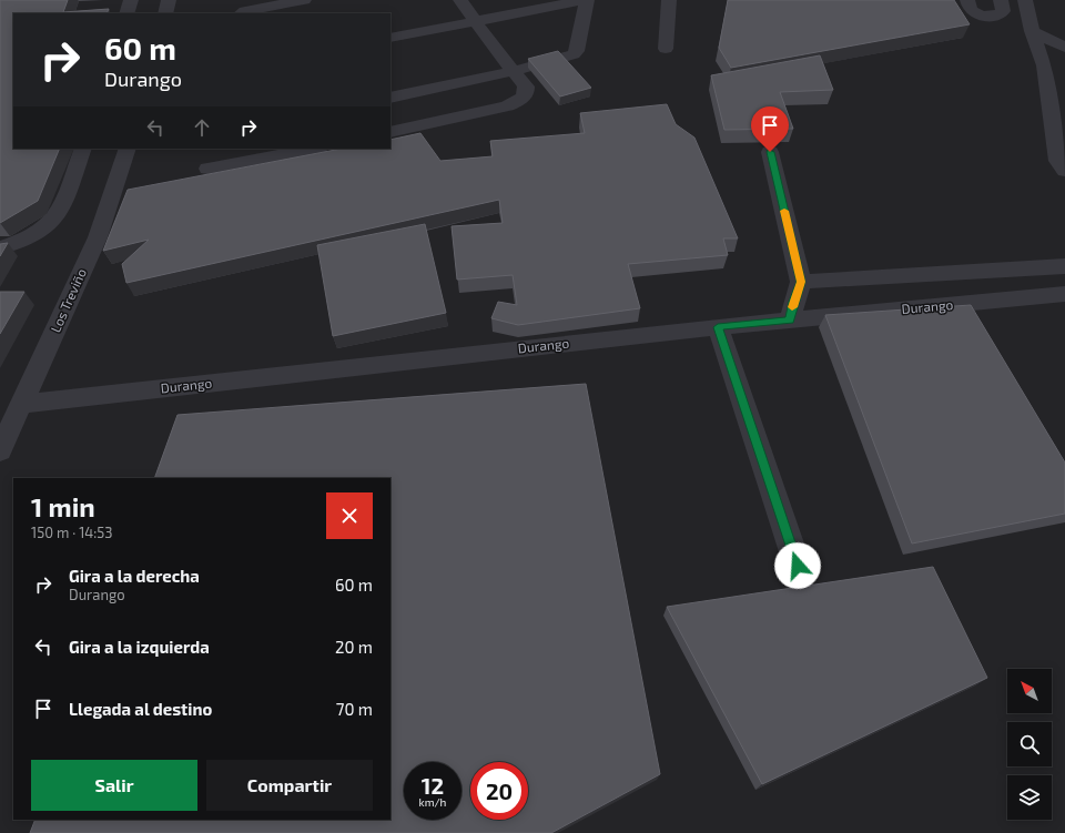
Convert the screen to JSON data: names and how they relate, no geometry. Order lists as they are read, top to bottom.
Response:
{
  "streets": {
    "lane": ["Los Treviño", "Durango"]
  },
  "crossings": [
    ["Los Treviño", "Durango"]
  ],
  "north": "top left",
  "page": {
    "turn": ["60 m", "Durango"],
    "heading": ["1 min", "150 m · 14:53"],
    "list": [
      {
        "name": "Gira a la derecha",
        "note": "Durango",
        "value": "60 m"
      },
      {
        "name": "Gira a la izquierda",
        "value": "20 m"
      },
      {
        "name": "Llegada al destino",
        "value": "70 m"
      }
    ],
    "buttons": ["Salir", "Compartir"],
    "speed": "12 km/h",
    "limit": "20"
  }
}
